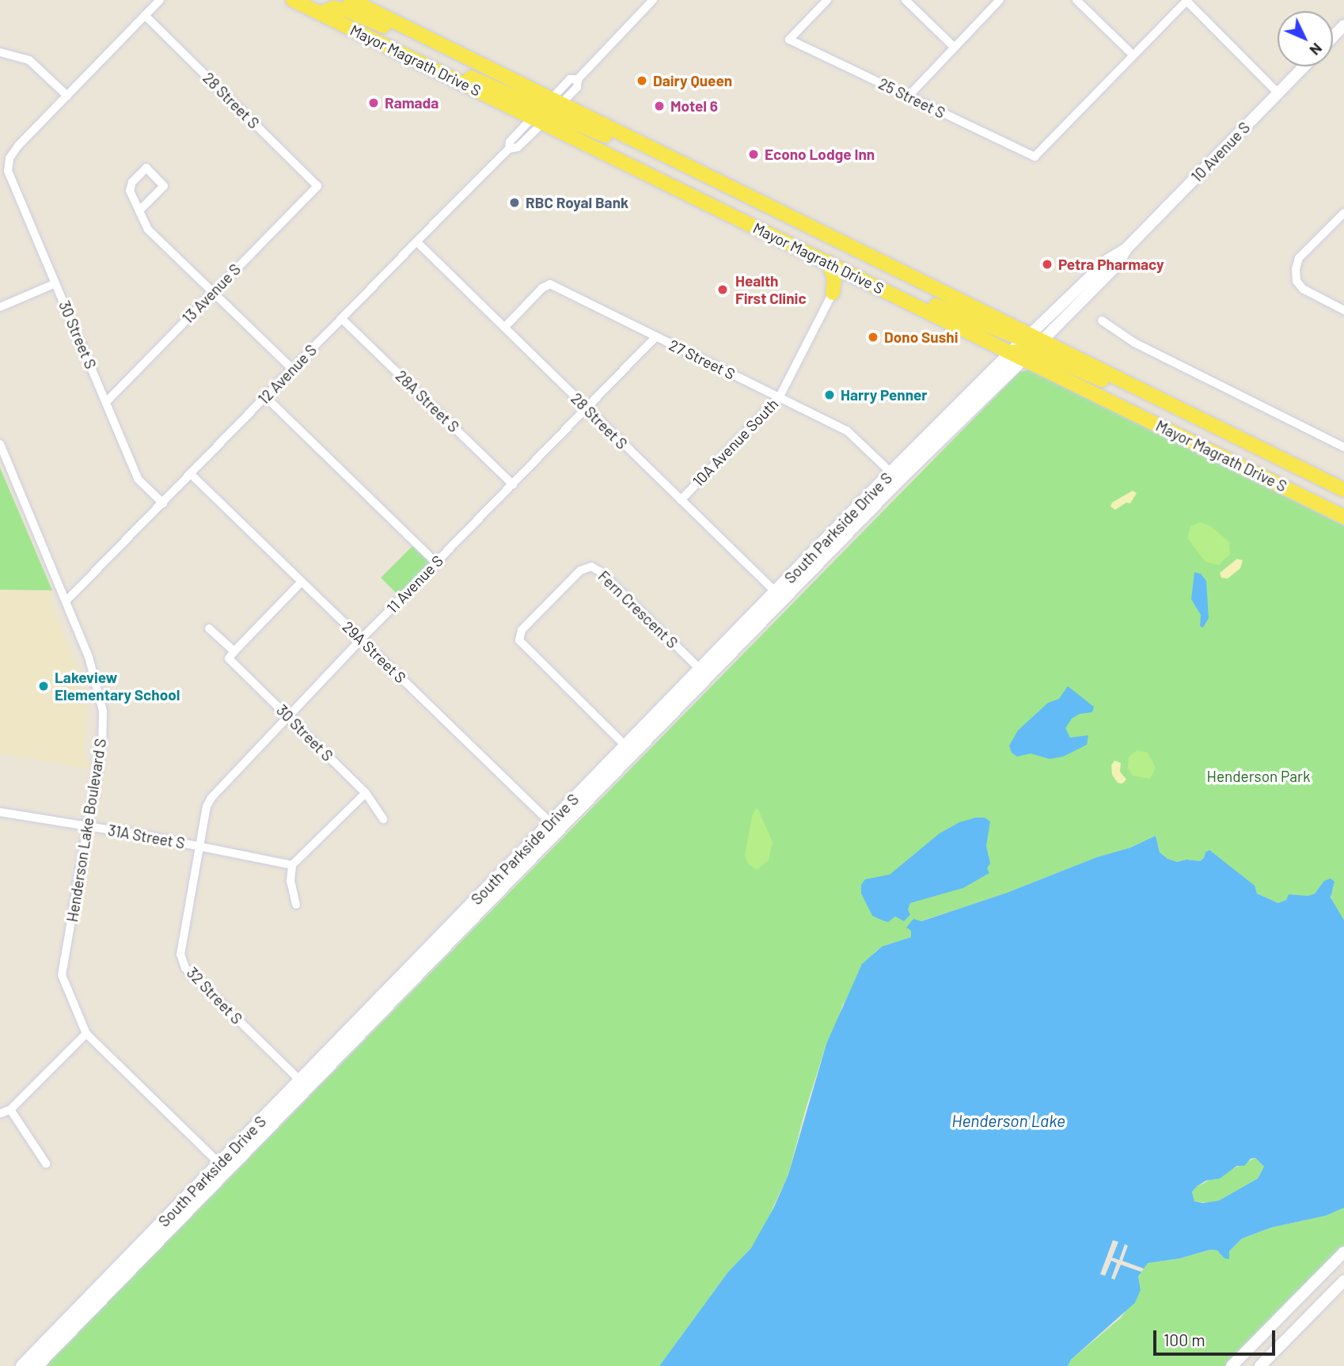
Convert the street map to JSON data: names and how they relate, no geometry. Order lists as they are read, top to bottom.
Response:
{
  "streets": {
    "main road": ["Mayor Magrath Drive S", "South Parkside Drive S"],
    "street": [
      "25 Street S",
      "28 Street S",
      "10 Avenue S",
      "13 Avenue S",
      "30 Street S",
      "27 Street S",
      "12 Avenue S",
      "28A Street S",
      "10A Avenue South",
      "11 Avenue S",
      "Fern Crescent S",
      "29A Street S",
      "Henderson Lake Boulevard S",
      "31A Street S",
      "32 Street S"
    ]
  },
  "crossings": [
    ["Mayor Magrath Drive S", "10 Avenue S"],
    ["Mayor Magrath Drive S", "12 Avenue S"],
    ["Mayor Magrath Drive S", "South Parkside Drive S"],
    ["28 Street S", "13 Avenue S"],
    ["28 Street S", "27 Street S"],
    ["28 Street S", "12 Avenue S"],
    ["28 Street S", "10A Avenue South"],
    ["28 Street S", "South Parkside Drive S"],
    ["28 Street S", "11 Avenue S"],
    ["10 Avenue S", "South Parkside Drive S"],
    ["13 Avenue S", "30 Street S"],
    ["30 Street S", "12 Avenue S"],
    ["30 Street S", "11 Avenue S"],
    ["27 Street S", "10A Avenue South"],
    ["27 Street S", "South Parkside Drive S"],
    ["27 Street S", "11 Avenue S"],
    ["12 Avenue S", "28A Street S"],
    ["12 Avenue S", "29A Street S"],
    ["12 Avenue S", "Henderson Lake Boulevard S"],
    ["28A Street S", "11 Avenue S"],
    ["South Parkside Drive S", "Fern Crescent S"],
    ["South Parkside Drive S", "29A Street S"],
    ["South Parkside Drive S", "Henderson Lake Boulevard S"],
    ["South Parkside Drive S", "32 Street S"],
    ["11 Avenue S", "29A Street S"],
    ["11 Avenue S", "31A Street S"],
    ["11 Avenue S", "32 Street S"],
    ["Henderson Lake Boulevard S", "31A Street S"],
    ["31A Street S", "32 Street S"]
  ],
  "water": ["Henderson Lake"],
  "parks": ["Henderson Park"],
  "places": [
    "Dairy Queen",
    "Ramada",
    "Motel 6",
    "Econo Lodge Inn",
    "RBC Royal Bank",
    "Petra Pharmacy",
    "Health First Clinic",
    "Dono Sushi",
    "Harry Penner",
    "Lakeview Elementary School"
  ],
  "scale_bar": "100 m",
  "north": "bottom right"
}
